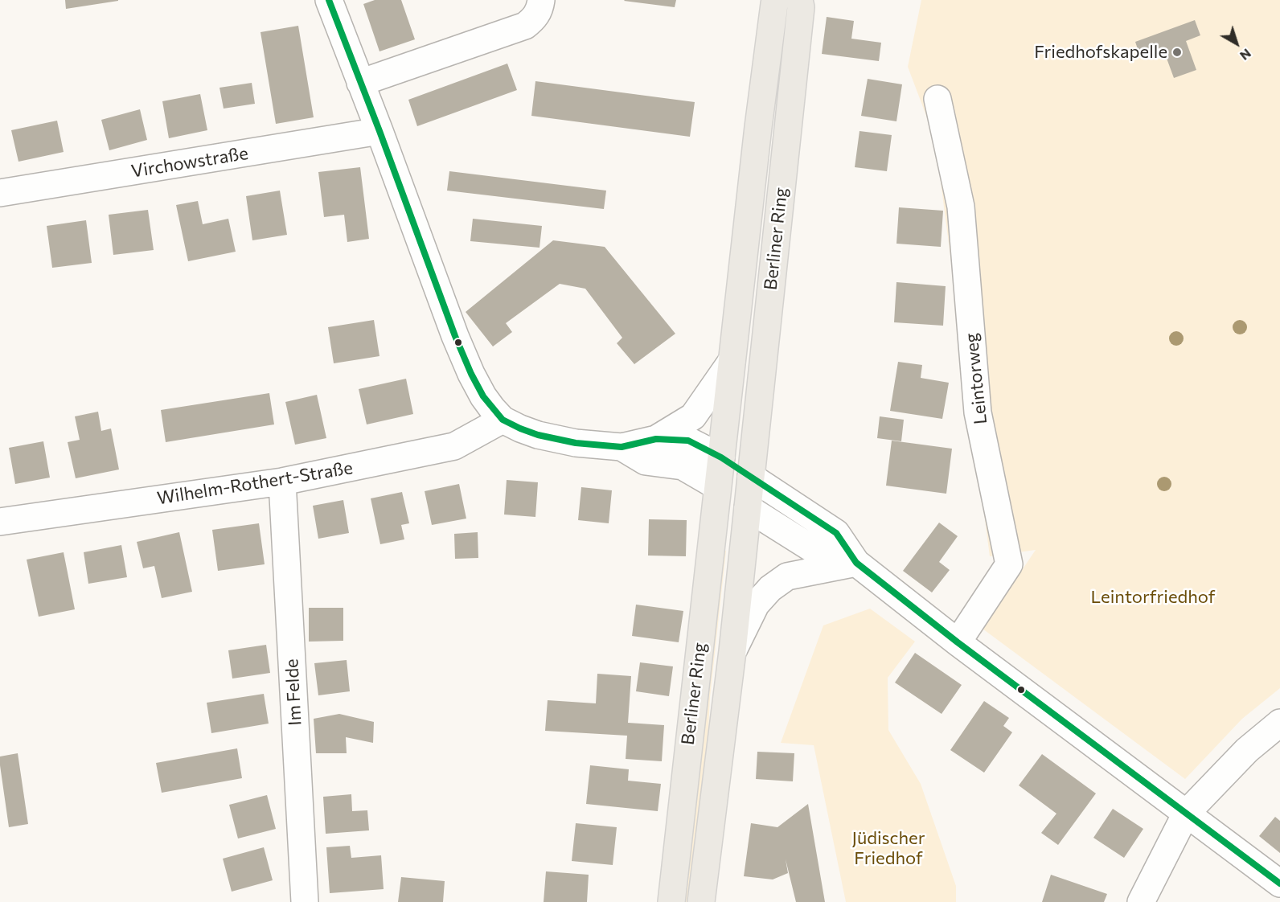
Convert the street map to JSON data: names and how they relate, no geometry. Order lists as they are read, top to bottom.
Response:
{
  "streets": {
    "main road": ["Berliner Ring"],
    "street": [
      "Virchowstraße",
      "Leintorweg",
      "Wilhelm-Rothert-Straße",
      "Im Felde"
    ]
  },
  "crossings": [
    ["Wilhelm-Rothert-Straße", "Im Felde"]
  ],
  "parks": ["Leintorfriedhof", "Jüdischer Friedhof"],
  "places": ["Friedhofskapelle"],
  "north": "bottom right"
}
